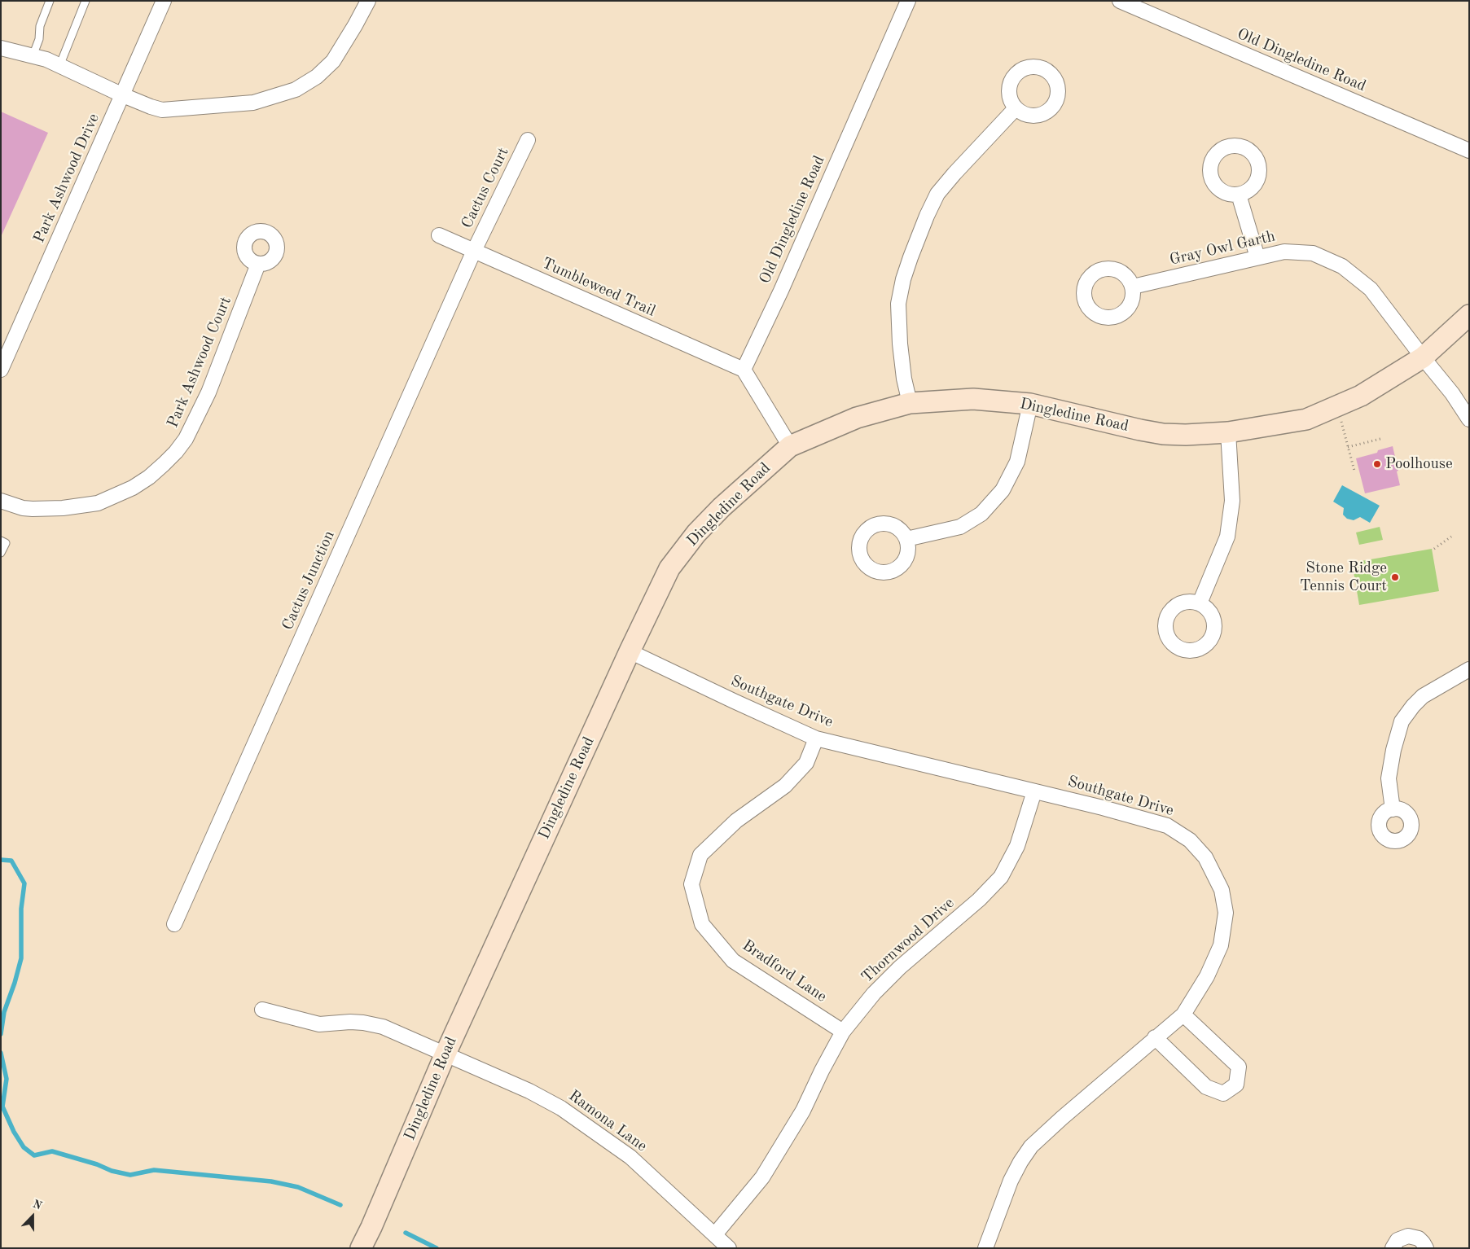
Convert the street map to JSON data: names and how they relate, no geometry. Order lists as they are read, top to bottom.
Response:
{
  "streets": {
    "street": [
      "Old Dingledine Road",
      "Park Ashwood Drive",
      "Cactus Court",
      "Gray Owl Garth",
      "Tumbleweed Trail",
      "Park Ashwood Court",
      "Dingledine Road",
      "Cactus Junction",
      "Southgate Drive",
      "Thornwood Drive",
      "Bradford Lane",
      "Ramona Lane"
    ]
  },
  "crossings": [
    ["Old Dingledine Road", "Tumbleweed Trail"],
    ["Cactus Court", "Tumbleweed Trail"],
    ["Cactus Court", "Cactus Junction"],
    ["Gray Owl Garth", "Dingledine Road"],
    ["Tumbleweed Trail", "Cactus Junction"],
    ["Dingledine Road", "Southgate Drive"],
    ["Dingledine Road", "Ramona Lane"],
    ["Southgate Drive", "Thornwood Drive"],
    ["Southgate Drive", "Bradford Lane"],
    ["Thornwood Drive", "Bradford Lane"],
    ["Thornwood Drive", "Ramona Lane"]
  ],
  "places": ["Poolhouse", "Stone Ridge Tennis Court"],
  "north": "top"
}
